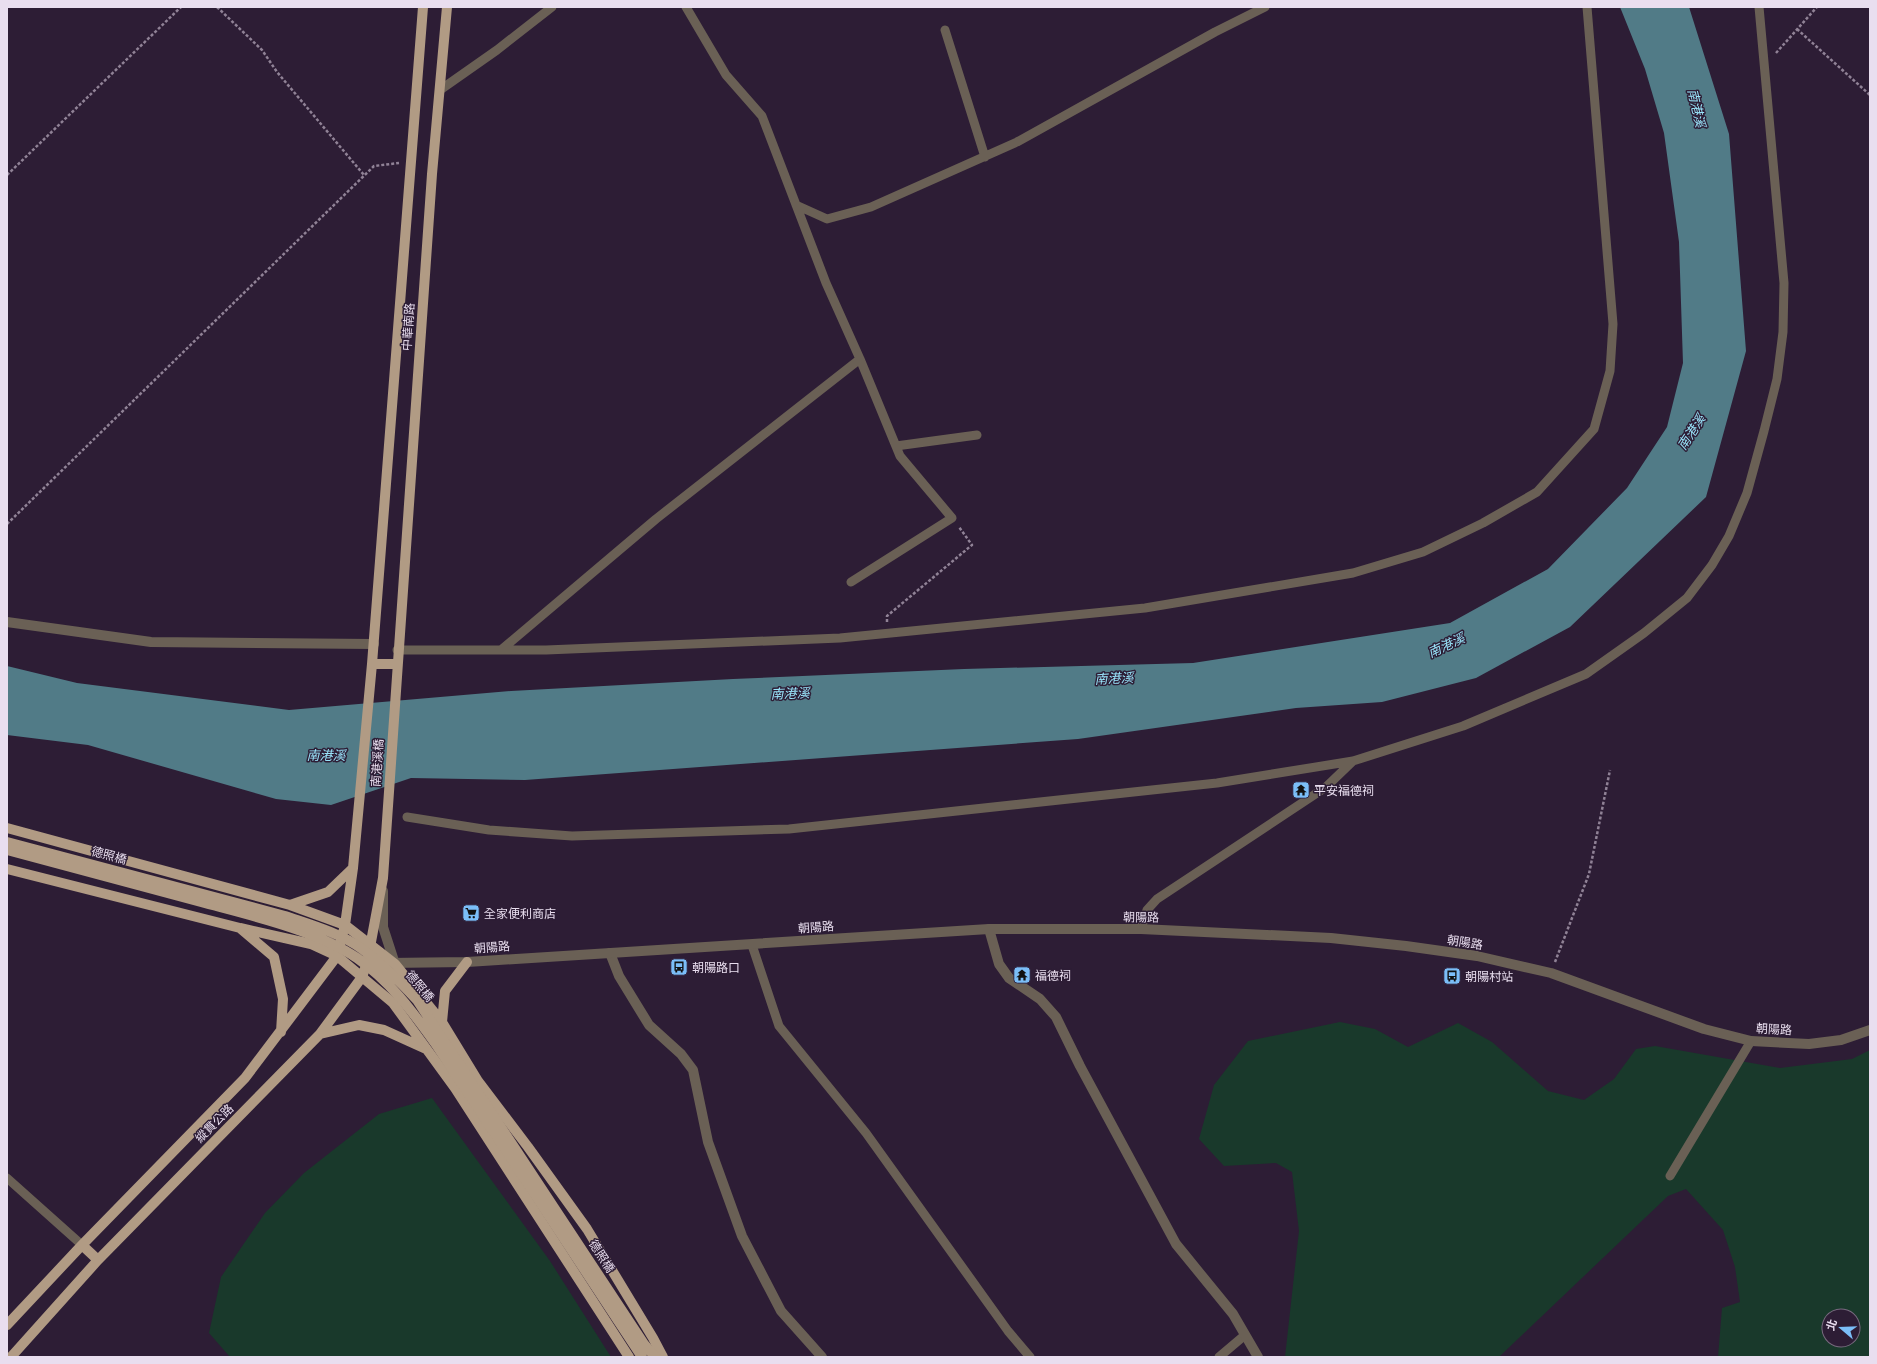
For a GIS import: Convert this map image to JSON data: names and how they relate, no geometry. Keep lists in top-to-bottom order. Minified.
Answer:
{"streets":{"main road":["中華南路","南港溪橋","德照橋","縱貫公路"],"street":["朝陽路"]},"crossings":[["中華南路","南港溪橋"],["南港溪橋","縱貫公路"],["朝陽路","縱貫公路"]],"water":["南港溪"],"places":{"temple":["平安福德祠","福德祠"],"supermarket":["全家便利商店"],"bus stop":["朝陽路口","朝陽村站"]},"north":"left"}
